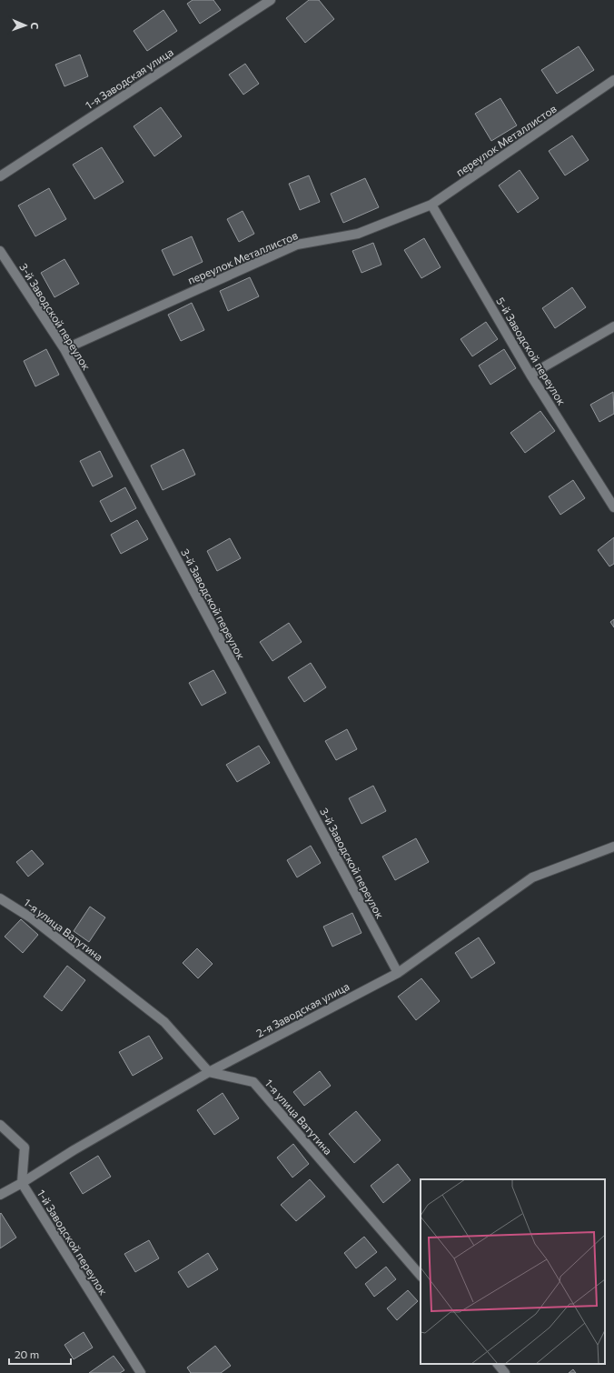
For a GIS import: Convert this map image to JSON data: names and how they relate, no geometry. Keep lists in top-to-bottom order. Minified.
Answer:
{"streets":{"street":["1-я Заводская улица","переулок Металлистов","3-й Заводской переулок","5-й Заводской переулок","1-я улица Ватутина","2-я Заводская улица","1-й Заводской переулок"]},"crossings":[["переулок Металлистов","3-й Заводской переулок"],["переулок Металлистов","5-й Заводской переулок"],["3-й Заводской переулок","2-я Заводская улица"],["1-я улица Ватутина","2-я Заводская улица"],["2-я Заводская улица","1-й Заводской переулок"]],"scale_bar":"20 m","north":"right"}
